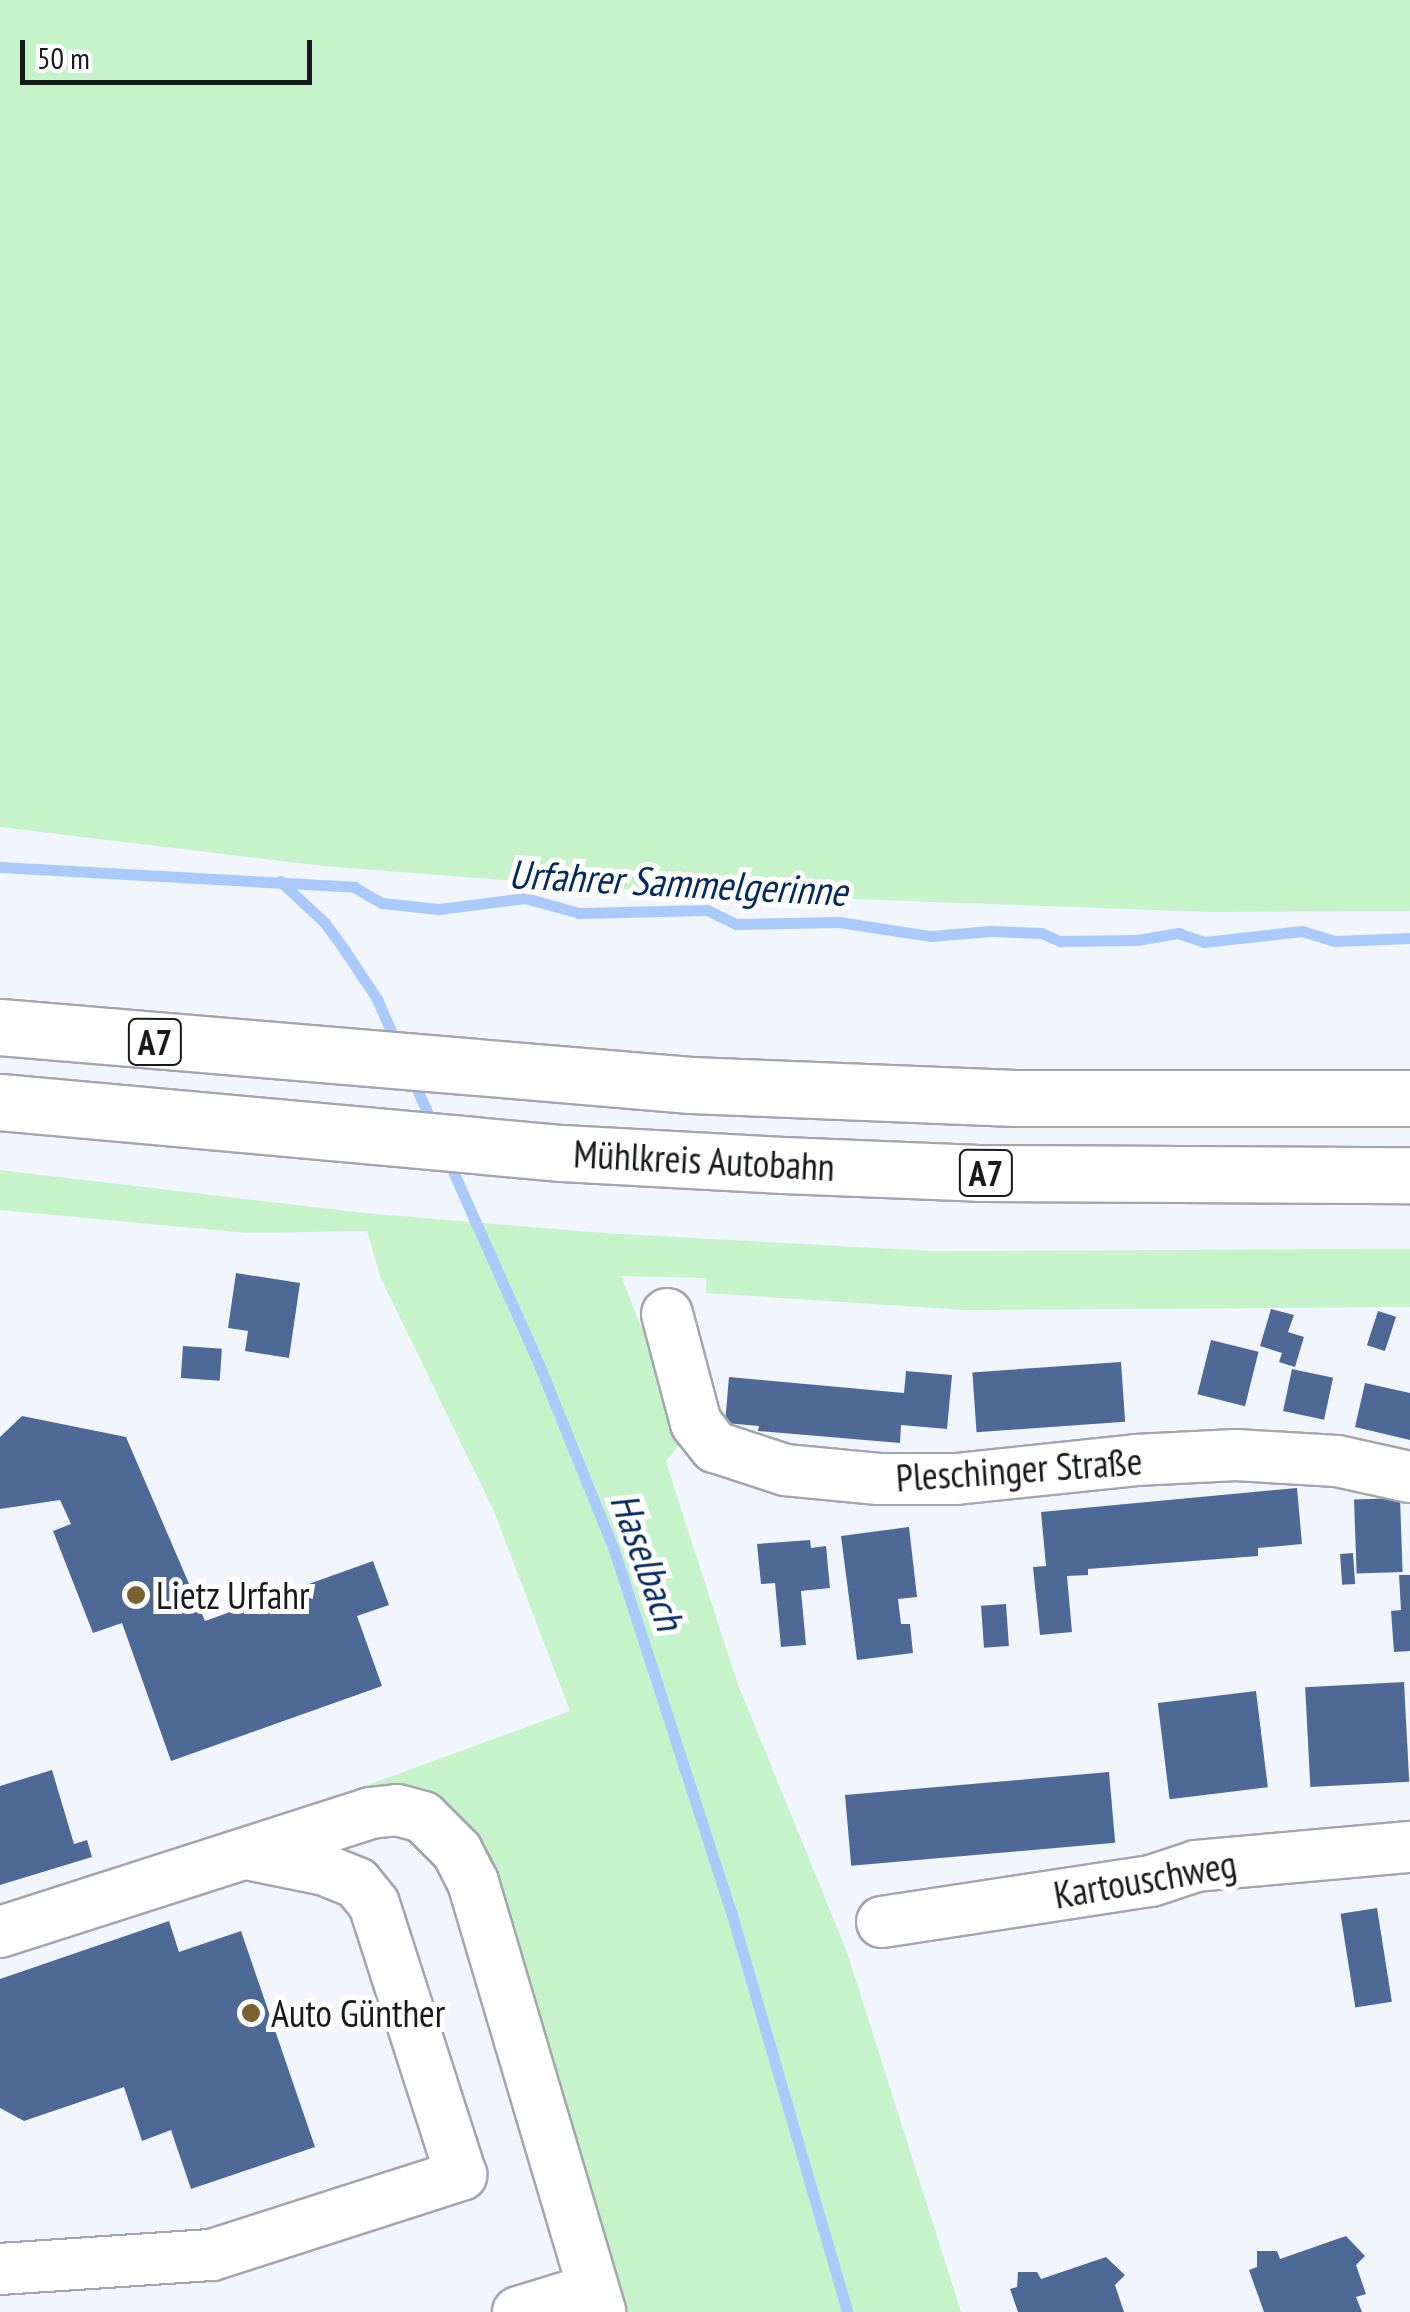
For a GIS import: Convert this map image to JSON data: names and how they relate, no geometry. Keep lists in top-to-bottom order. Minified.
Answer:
{"streets":{"highway":["A7","Mühlkreis Autobahn"],"street":["Pleschinger Straße","Kartouschweg"]},"water":["Urfahrer Sammelgerinne","Haselbach"],"places":["Lietz Urfahr","Auto Günther"],"scale_bar":"50 m"}
